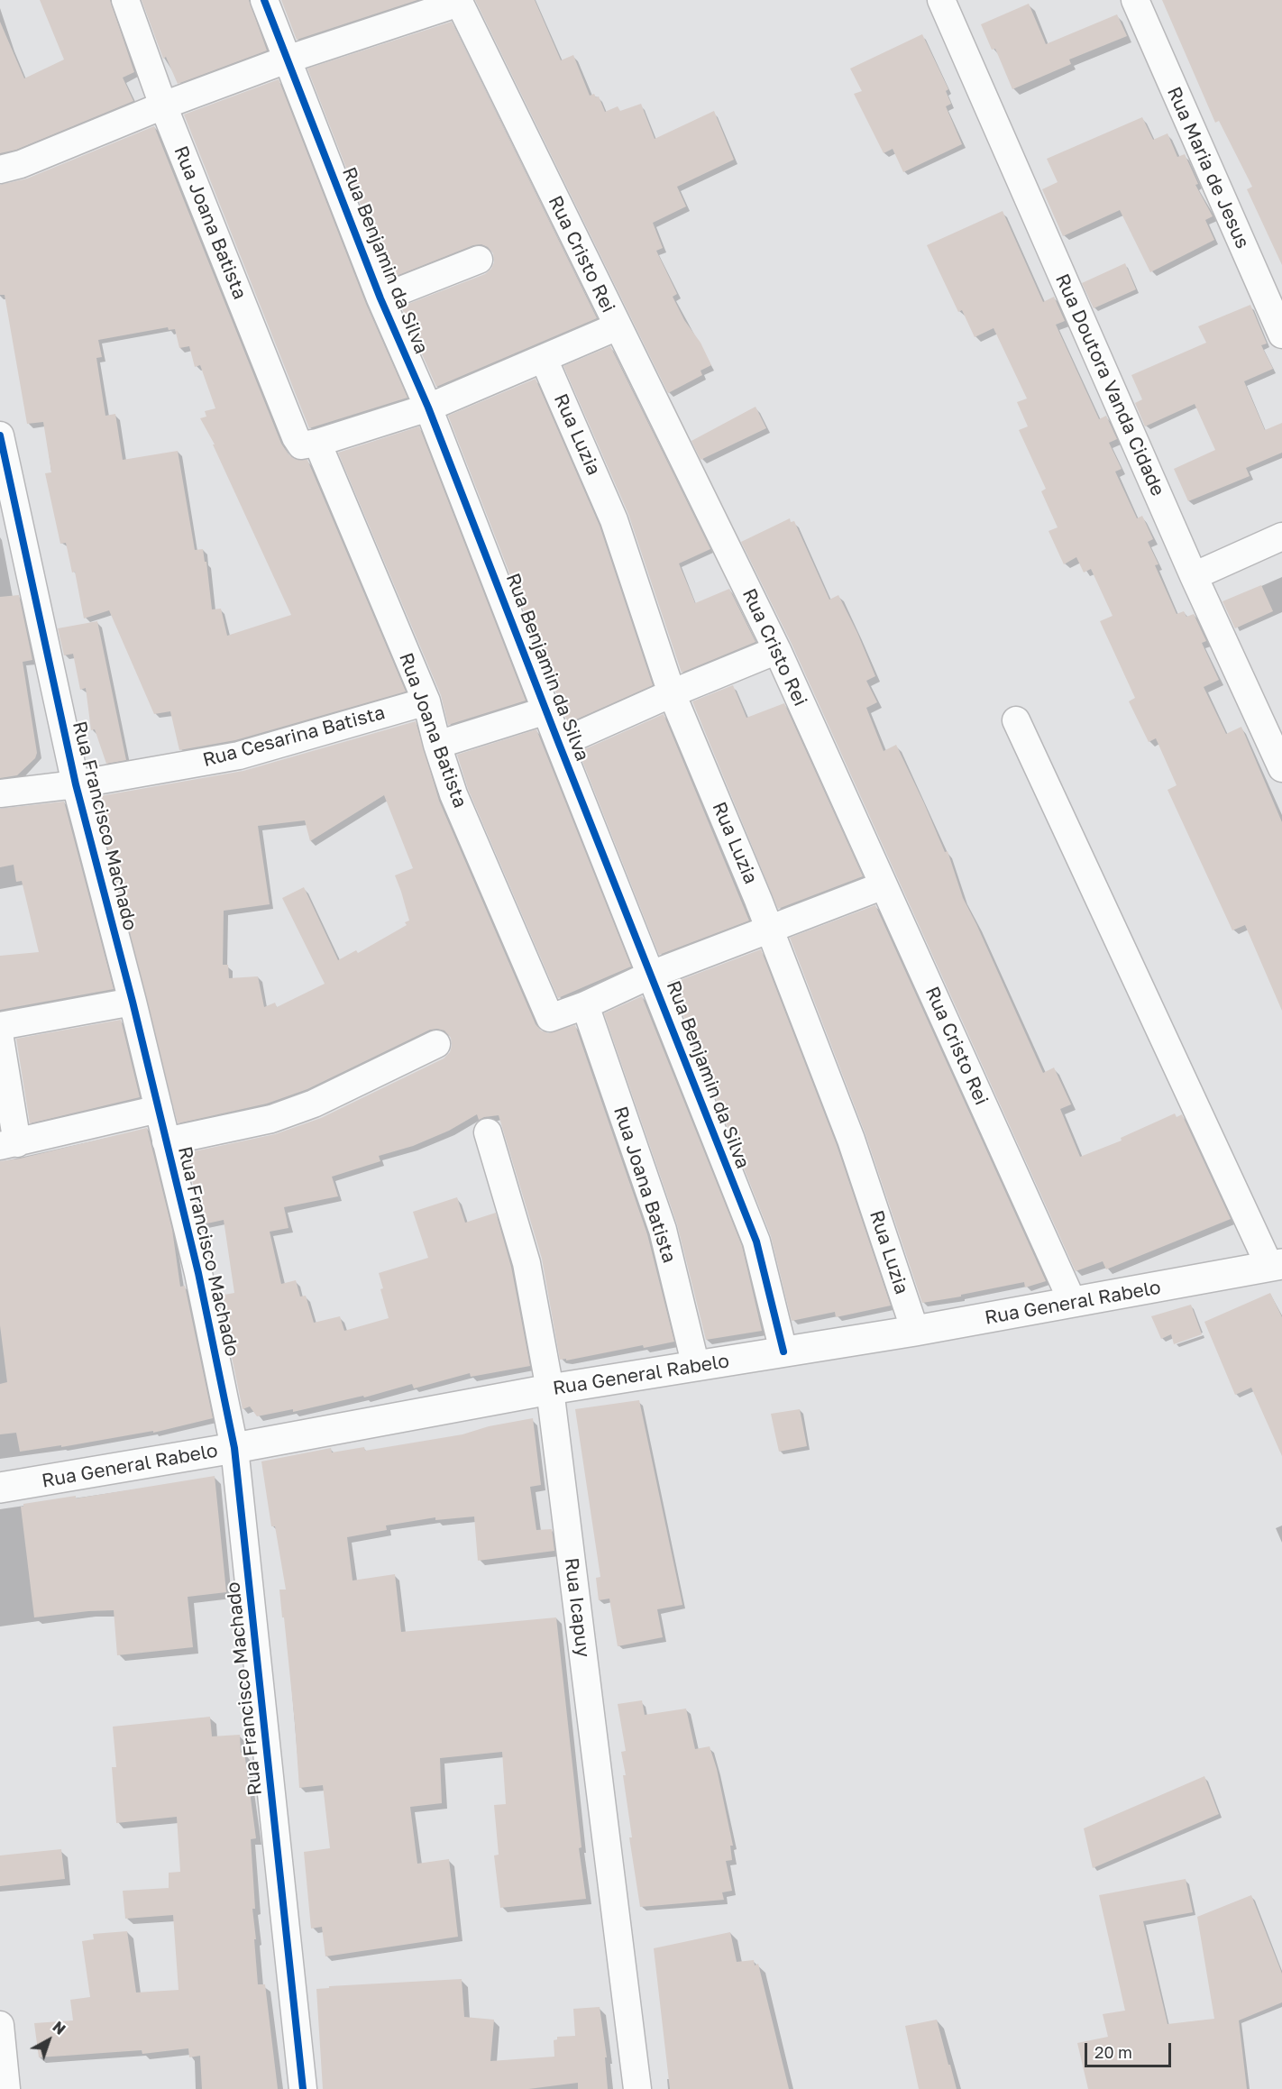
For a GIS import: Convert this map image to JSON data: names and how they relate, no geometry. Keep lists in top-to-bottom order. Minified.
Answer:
{"streets":{"street":["Rua Maria de Jesus","Rua Joana Batista","Rua Cristo Rei","Rua Benjamin da Silva","Rua Doutora Vanda Cidade","Rua Luzia","Rua Cesarina Batista","Rua Francisco Machado","Rua General Rabelo","Rua Icapuy"]},"crossings":[["Rua Joana Batista","Rua Cesarina Batista"],["Rua Joana Batista","Rua General Rabelo"],["Rua Cristo Rei","Rua General Rabelo"],["Rua Benjamin da Silva","Rua General Rabelo"],["Rua Luzia","Rua General Rabelo"],["Rua Cesarina Batista","Rua Francisco Machado"],["Rua Francisco Machado","Rua General Rabelo"],["Rua General Rabelo","Rua Icapuy"]],"scale_bar":"20 m","north":"top right"}
